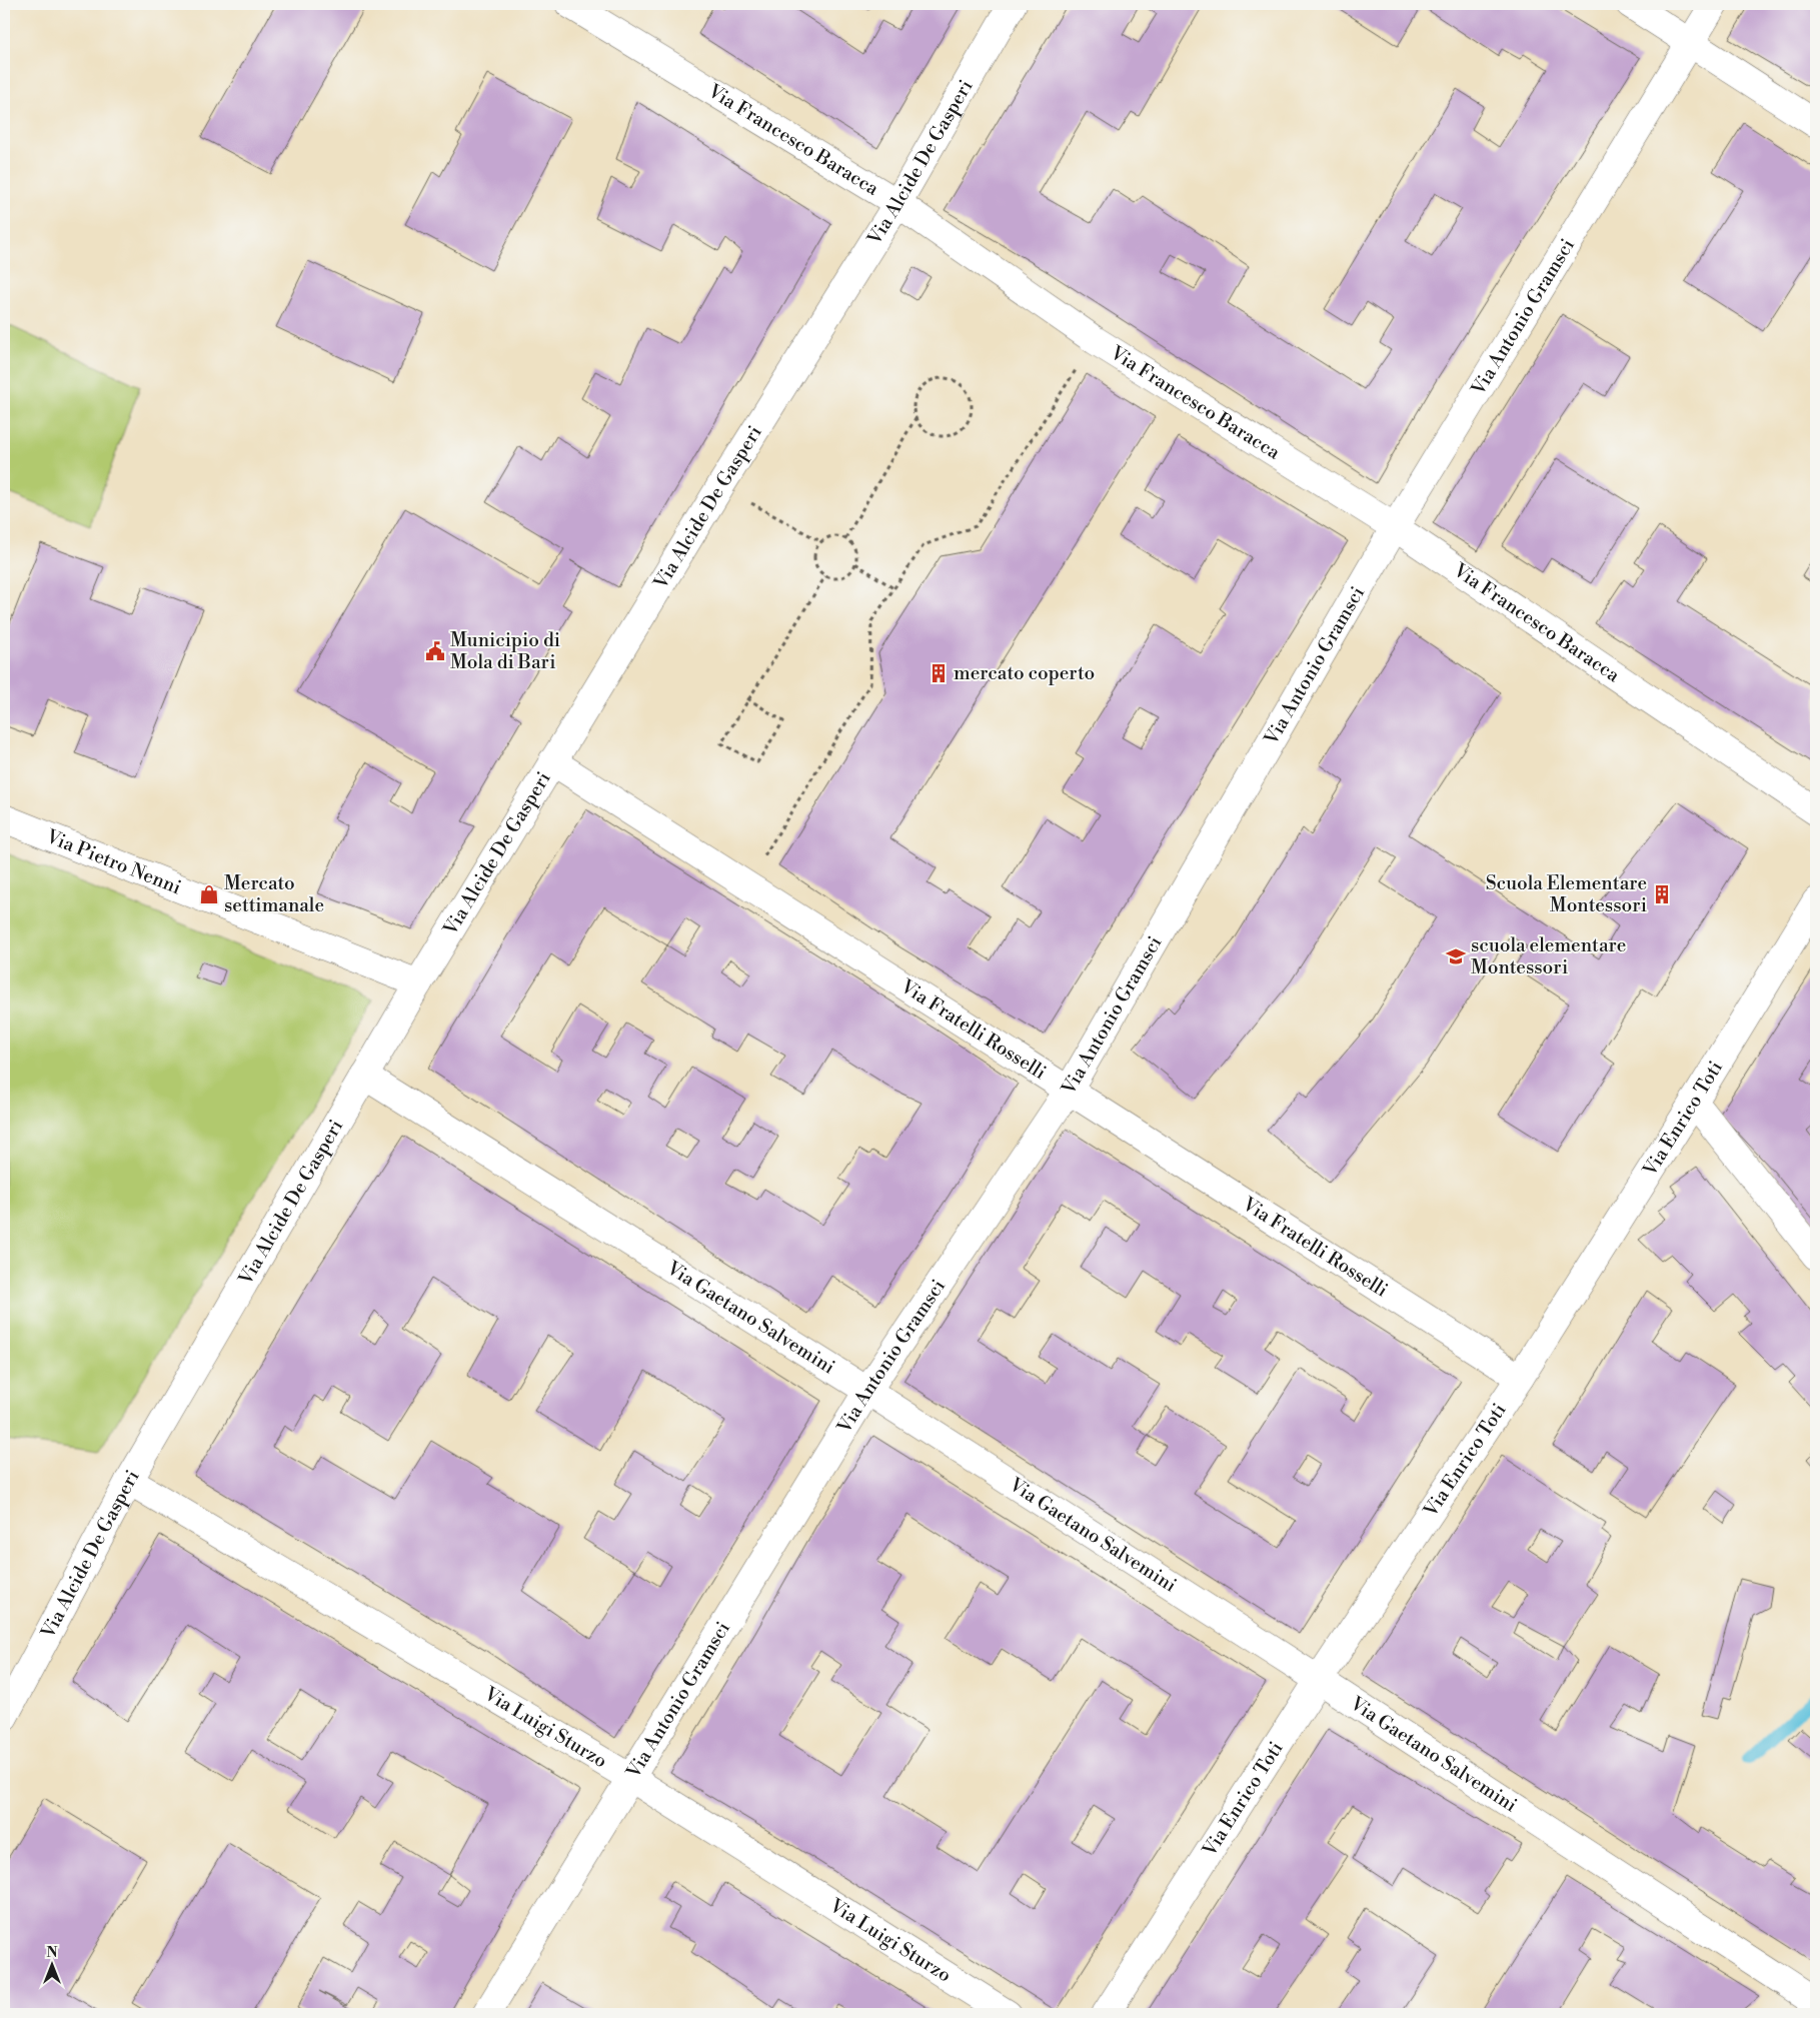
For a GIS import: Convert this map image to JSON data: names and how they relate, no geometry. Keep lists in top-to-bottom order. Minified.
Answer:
{"streets":{"street":["Via Francesco Baracca","Via Alcide De Gasperi","Via Antonio Gramsci","Via Pietro Nenni","Via Fratelli Rosselli","Via Enrico Toti","Via Gaetano Salvemini","Via Luigi Sturzo"]},"crossings":[["Via Francesco Baracca","Via Alcide De Gasperi"],["Via Francesco Baracca","Via Antonio Gramsci"],["Via Alcide De Gasperi","Via Pietro Nenni"],["Via Alcide De Gasperi","Via Fratelli Rosselli"],["Via Alcide De Gasperi","Via Gaetano Salvemini"],["Via Alcide De Gasperi","Via Luigi Sturzo"],["Via Antonio Gramsci","Via Fratelli Rosselli"],["Via Antonio Gramsci","Via Gaetano Salvemini"],["Via Antonio Gramsci","Via Luigi Sturzo"],["Via Fratelli Rosselli","Via Enrico Toti"],["Via Enrico Toti","Via Gaetano Salvemini"]],"places":{"public building":["Municipio di Mola di Bari"],"building":["mercato coperto","Scuola Elementare Montessori"],"shop":["Mercato settimanale"],"school or university":["scuola elementare Montessori"]},"north":"top"}
